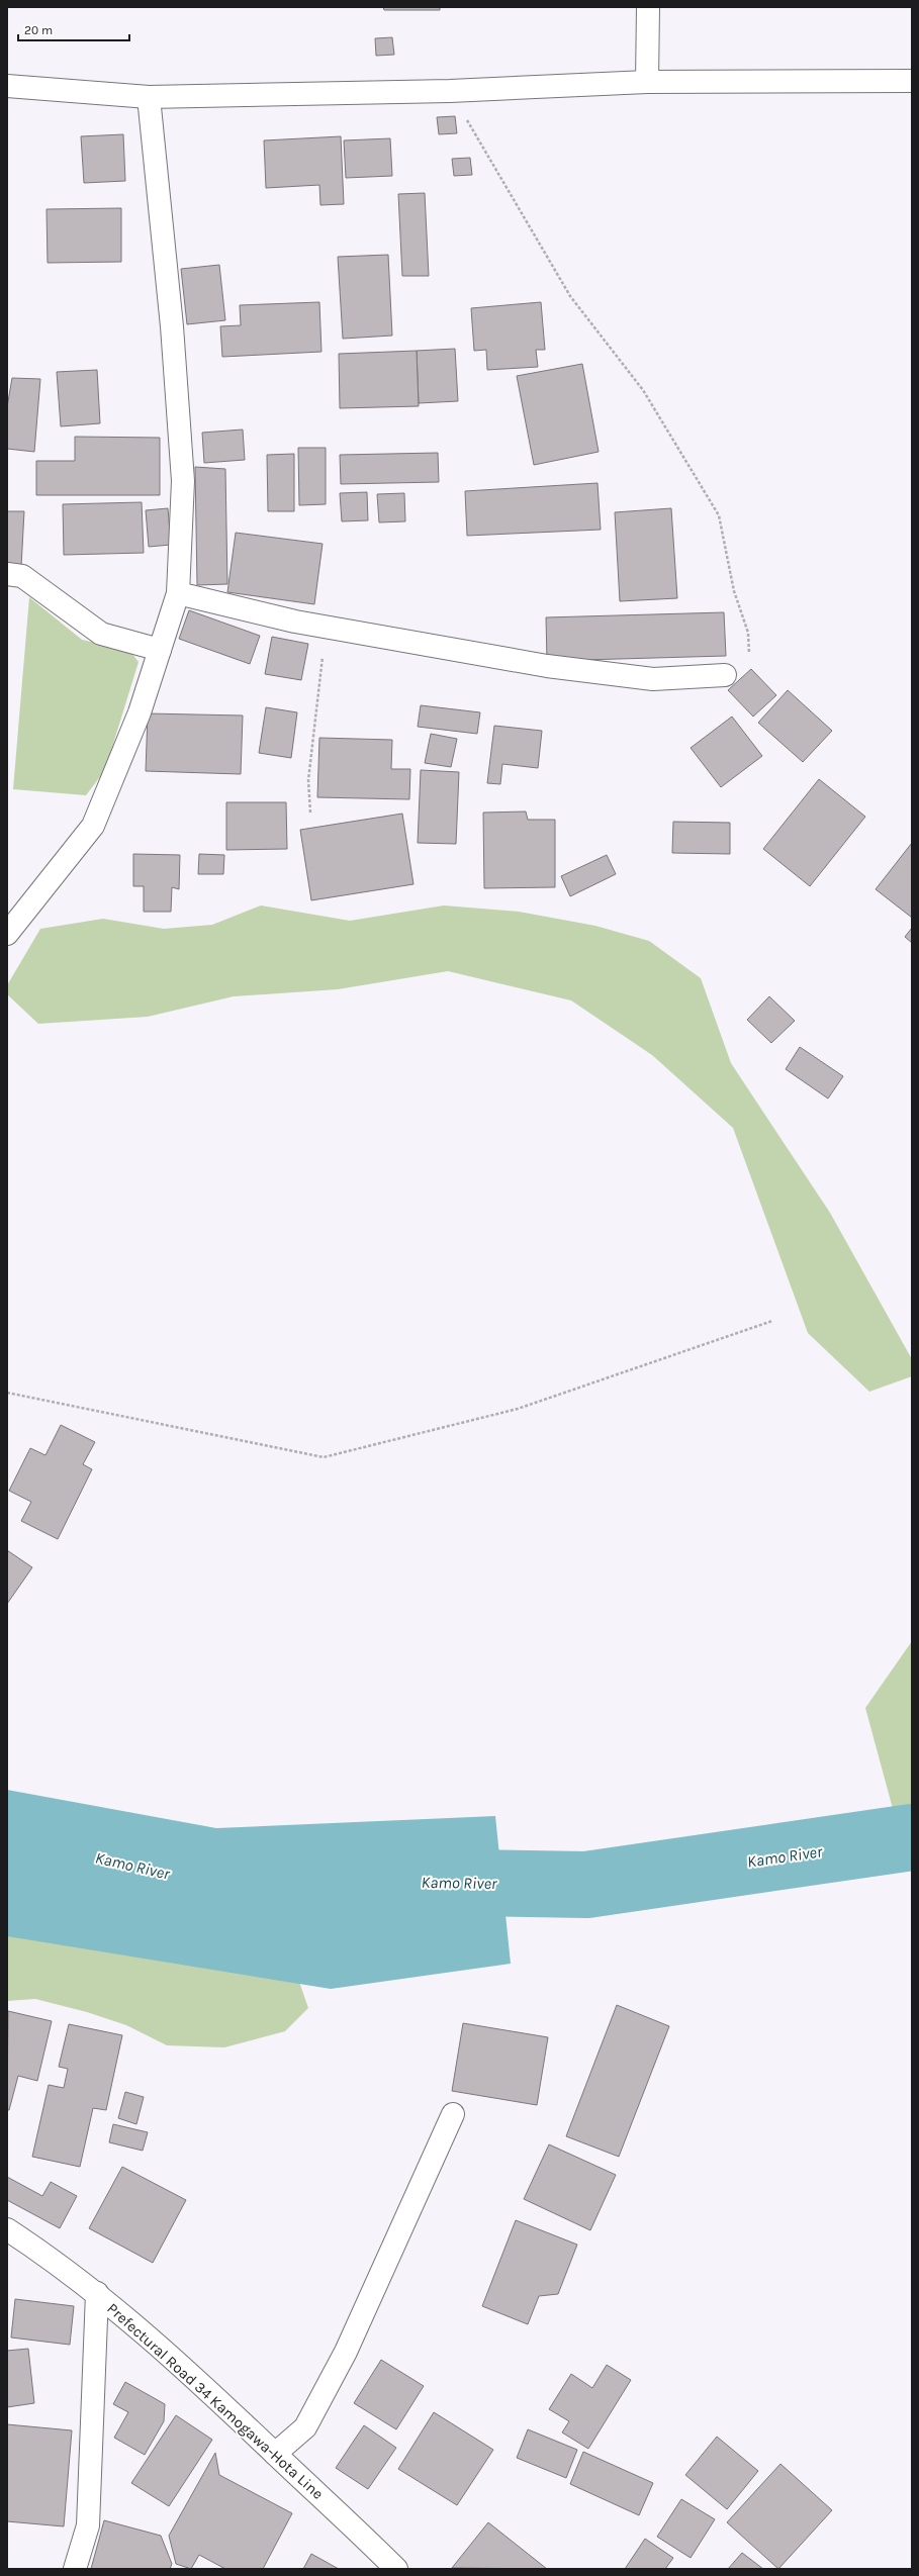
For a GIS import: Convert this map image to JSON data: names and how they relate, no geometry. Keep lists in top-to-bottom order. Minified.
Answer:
{"streets":{"street":["Prefectural Road 34 Kamogawa-Hota Line"]},"water":["Kamo River"],"scale_bar":"20 m"}
